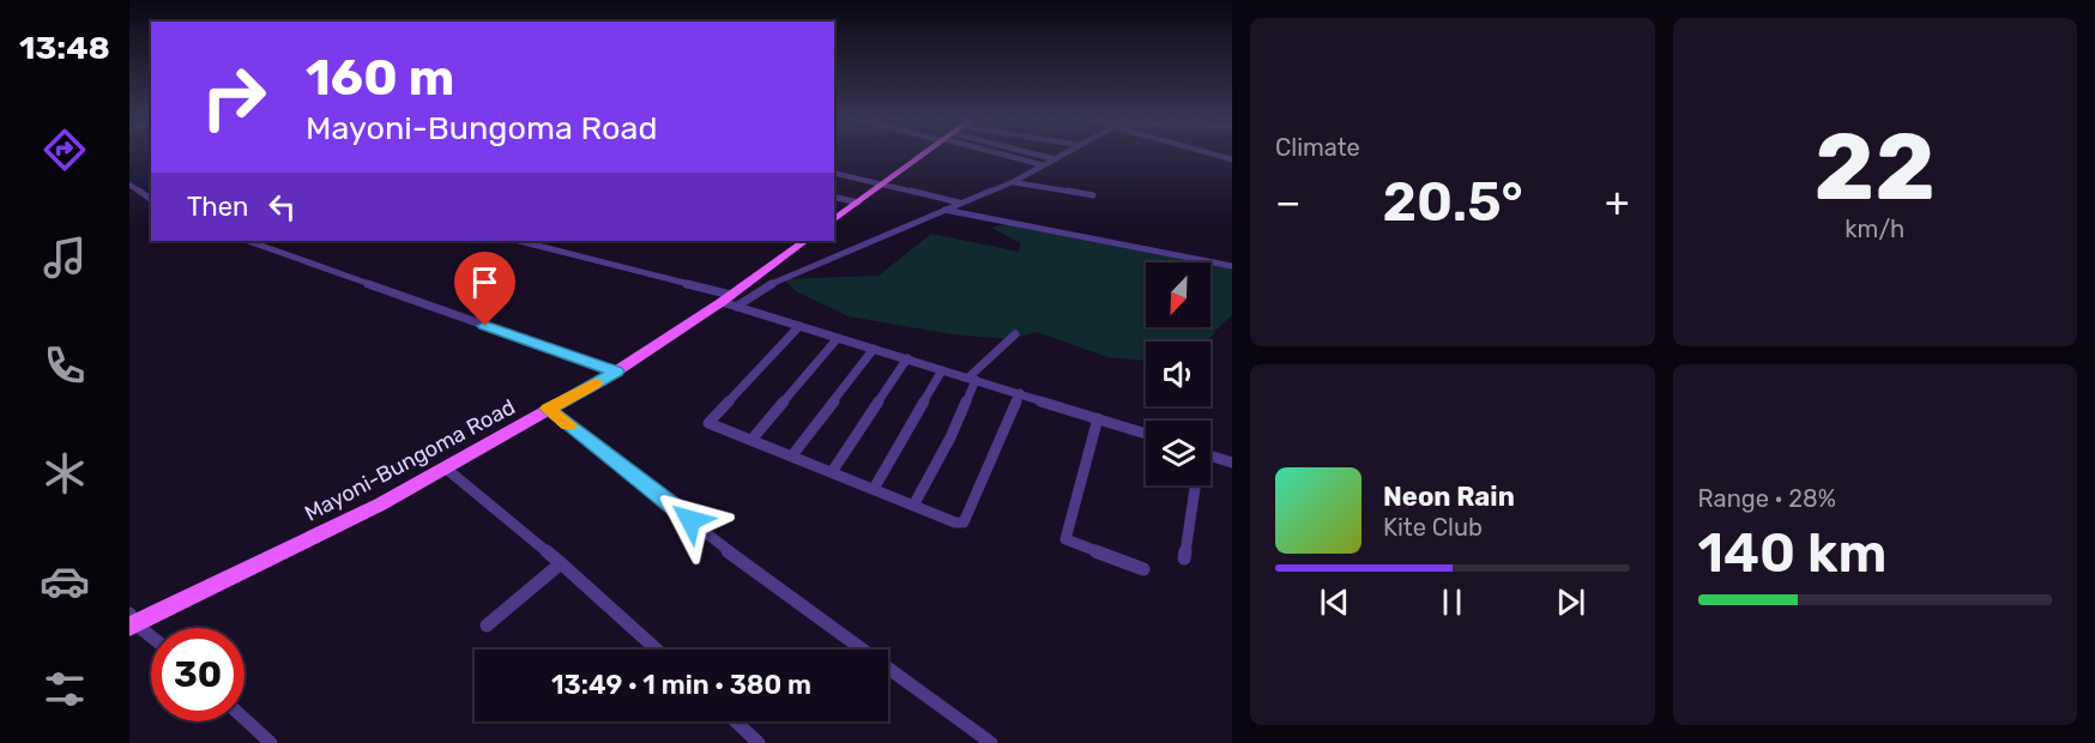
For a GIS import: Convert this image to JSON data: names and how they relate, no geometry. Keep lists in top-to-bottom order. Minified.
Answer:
{"streets":{"main road":["Mayoni-Bungoma Road"]},"north":"bottom left","page":{"tabs":"13:48","tile":["Climate",["22","km/h"],["Range · 28%","140 km"]],"turn":["160 m","Mayoni-Bungoma Road"],"then":"Then","heat":["−","20.5°","+"],"song":["Neon Rain","Kite Club"],"limit":"30","trip":"13:49 · 1 min · 380 m"}}
